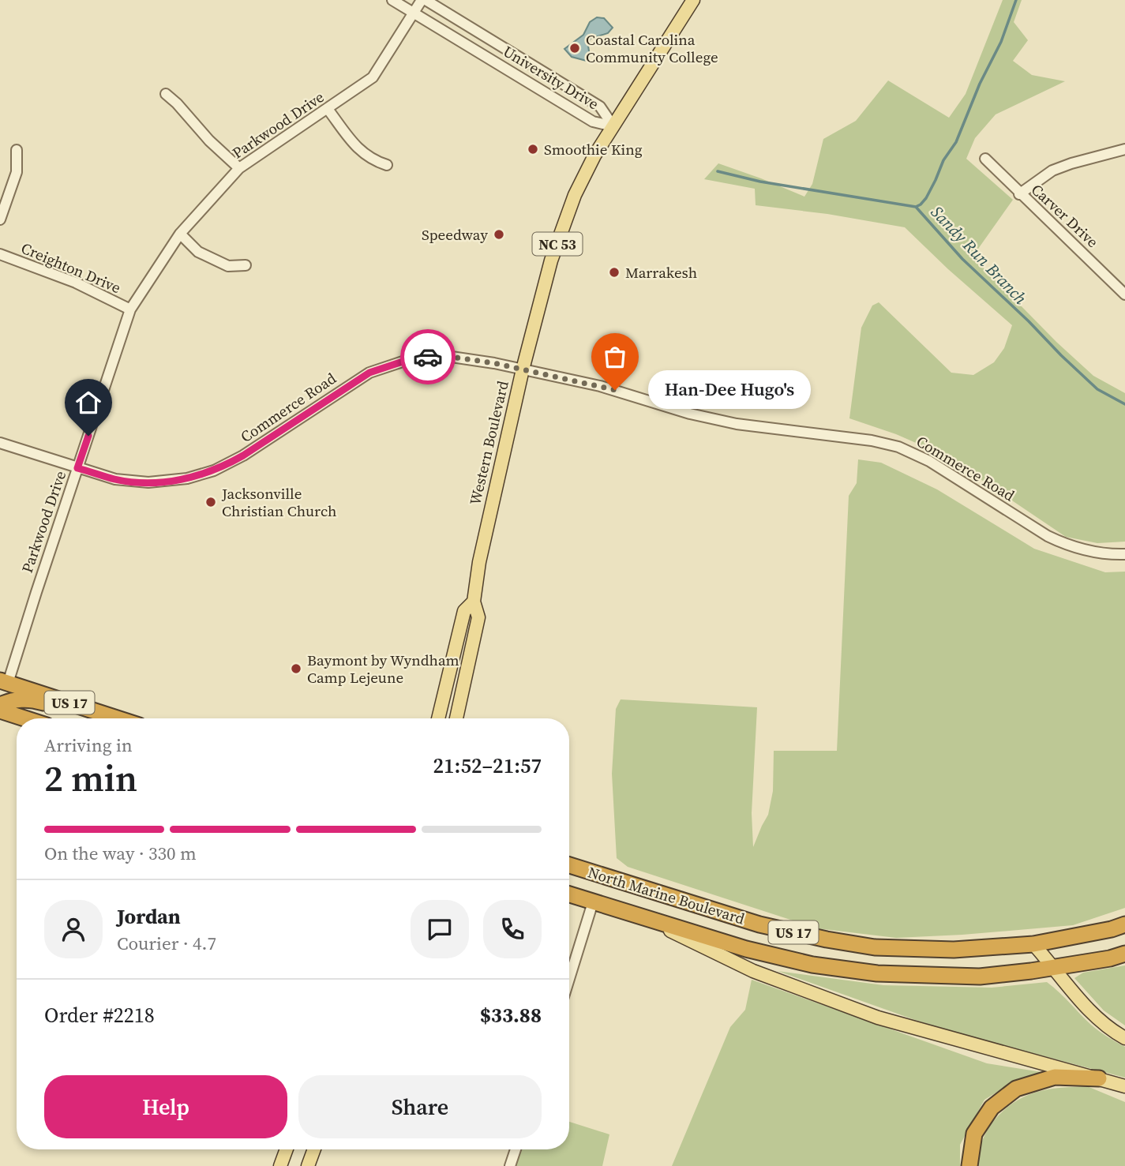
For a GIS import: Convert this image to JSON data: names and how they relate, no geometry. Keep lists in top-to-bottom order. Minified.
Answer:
{"streets":{"highway":["US 17","North Marine Boulevard"],"main road":["NC 53","Western Boulevard"],"street":["University Drive","Parkwood Drive","Carver Drive","Creighton Drive","Commerce Road"]},"crossings":[["University Drive","Parkwood Drive"],["University Drive","Western Boulevard"],["Parkwood Drive","Creighton Drive"],["Parkwood Drive","Commerce Road"],["Parkwood Drive","US 17"],["Commerce Road","Western Boulevard"],["US 17","North Marine Boulevard"]],"water":["Sandy Run Branch"],"places":["Coastal Carolina Community College","Smoothie King","Speedway","Marrakesh","Han-Dee Hugo's","Jacksonville Christian Church","Baymont by Wyndham Camp Lejeune"],"page":{"bubble":"Han-Dee Hugo's","heading":["2 min","Arriving in","21:52–21:57"],"panel":["Jordan","Courier · 4.7","Order #2218","$33.88"],"bar":"On the way · 330 m","buttons":["Help","Share"]}}
